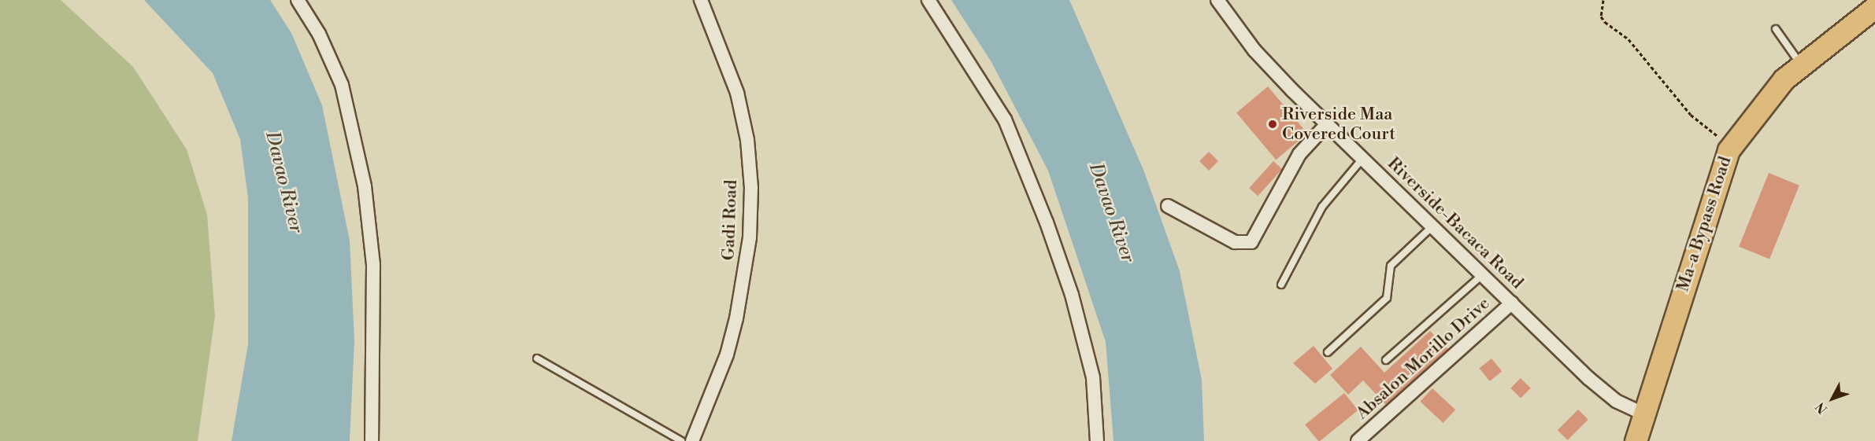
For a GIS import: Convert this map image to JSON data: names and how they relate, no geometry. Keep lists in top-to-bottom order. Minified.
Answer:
{"streets":{"main road":["Ma-a Bypass Road"],"street":["Gadi Road","Riverside-Bacaca Road","Absalon Morillo Drive"]},"crossings":[["Riverside-Bacaca Road","Ma-a Bypass Road"],["Riverside-Bacaca Road","Absalon Morillo Drive"]],"water":["Davao River"],"places":["Riverside Maa Covered Court"],"north":"bottom left"}
